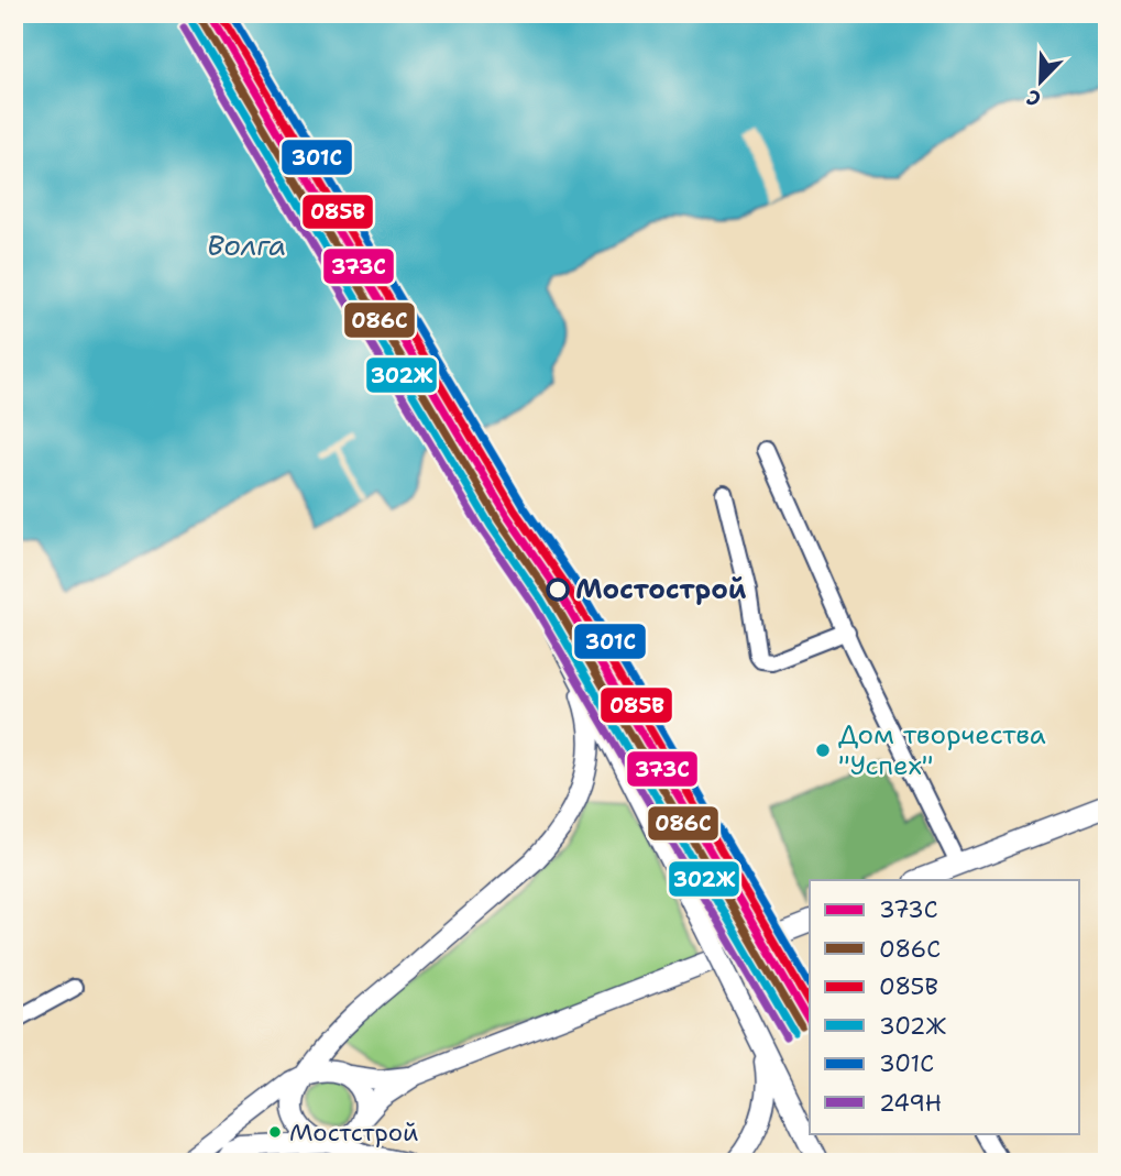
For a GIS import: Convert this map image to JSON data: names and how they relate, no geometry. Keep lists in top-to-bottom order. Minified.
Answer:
{"water":["Волга"],"places":["Мостострой","Дом творчества \"Успех\"","Мостстрой"],"lines":["transit line 373C","transit line 085В","transit line 301С","transit line 086С","transit line 302Ж","transit line 249Н"],"legend":["373C","086С","085В","302Ж","301С","249Н"],"north":"bottom left"}
